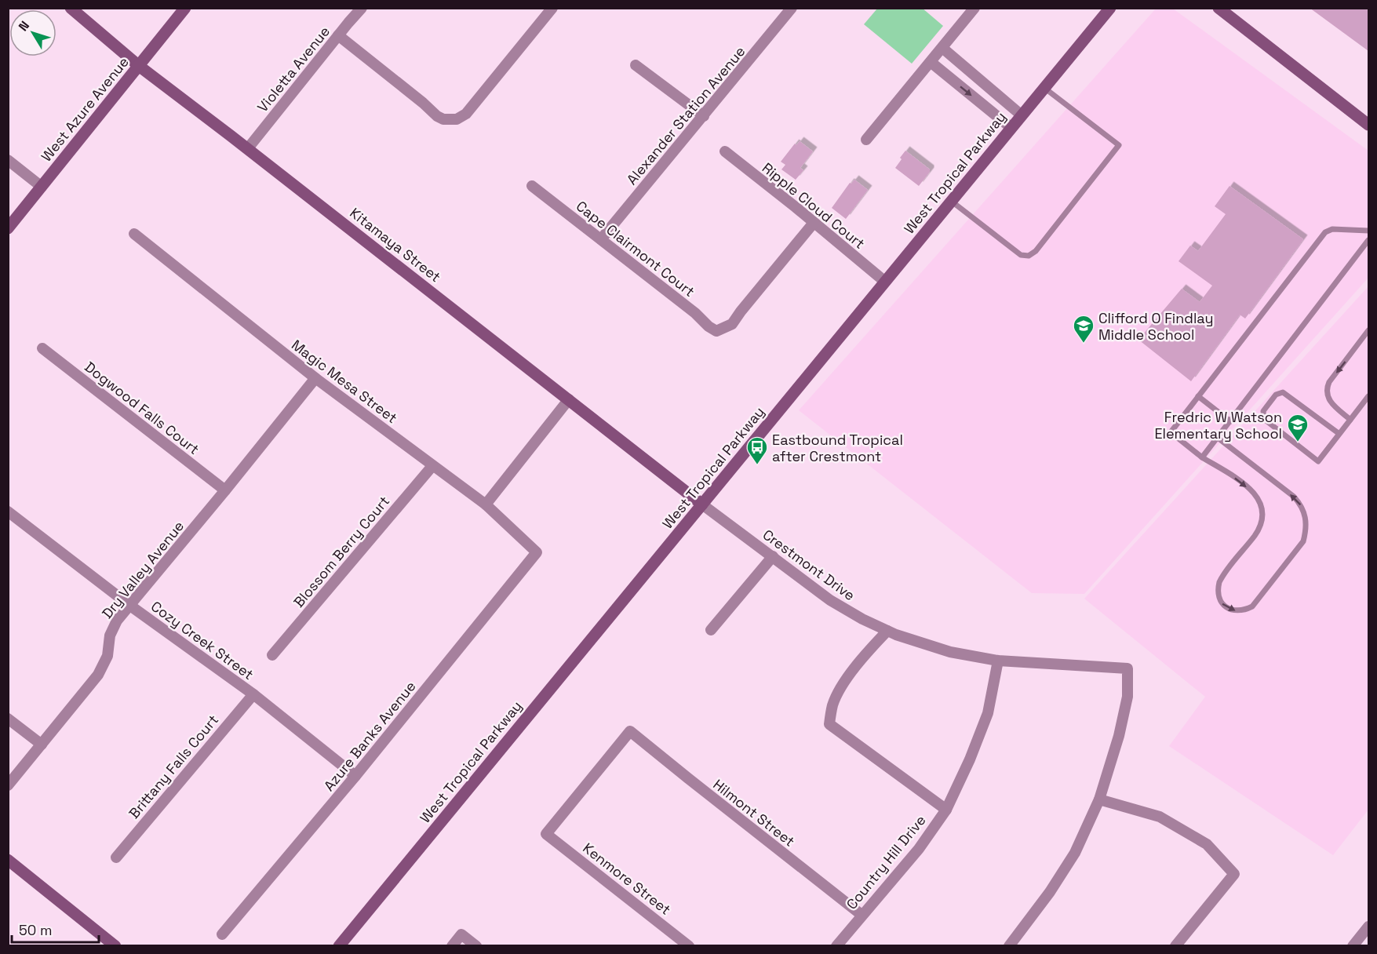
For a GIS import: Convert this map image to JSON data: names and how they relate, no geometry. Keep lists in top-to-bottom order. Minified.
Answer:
{"streets":{"main road":["West Azure Avenue","West Tropical Parkway","Kitamaya Street"],"street":["Violetta Avenue","Alexander Station Avenue","Ripple Cloud Court","Cape Clairmont Court","Magic Mesa Street","Dogwood Falls Court","Blossom Berry Court","Crestmont Drive","Dry Valley Avenue","Cozy Creek Street","Azure Banks Avenue","Brittany Falls Court","Hilmont Street","Country Hill Drive","Kenmore Street"]},"crossings":[["Violetta Avenue","Kitamaya Street"],["West Azure Avenue","Kitamaya Street"],["Alexander Station Avenue","Cape Clairmont Court"],["West Tropical Parkway","Ripple Cloud Court"],["West Tropical Parkway","Kitamaya Street"],["West Tropical Parkway","Crestmont Drive"],["Ripple Cloud Court","Cape Clairmont Court"],["Kitamaya Street","Crestmont Drive"],["Magic Mesa Street","Blossom Berry Court"],["Magic Mesa Street","Dry Valley Avenue"],["Magic Mesa Street","Azure Banks Avenue"],["Dogwood Falls Court","Dry Valley Avenue"],["Crestmont Drive","Country Hill Drive"],["Dry Valley Avenue","Cozy Creek Street"],["Cozy Creek Street","Azure Banks Avenue"],["Cozy Creek Street","Brittany Falls Court"],["Hilmont Street","Country Hill Drive"],["Hilmont Street","Kenmore Street"]],"places":{"school or university":["Clifford O Findlay Middle School","Fredric W Watson Elementary School"],"bus stop":["Eastbound Tropical after Crestmont"]},"scale_bar":"50 m","north":"top left"}
